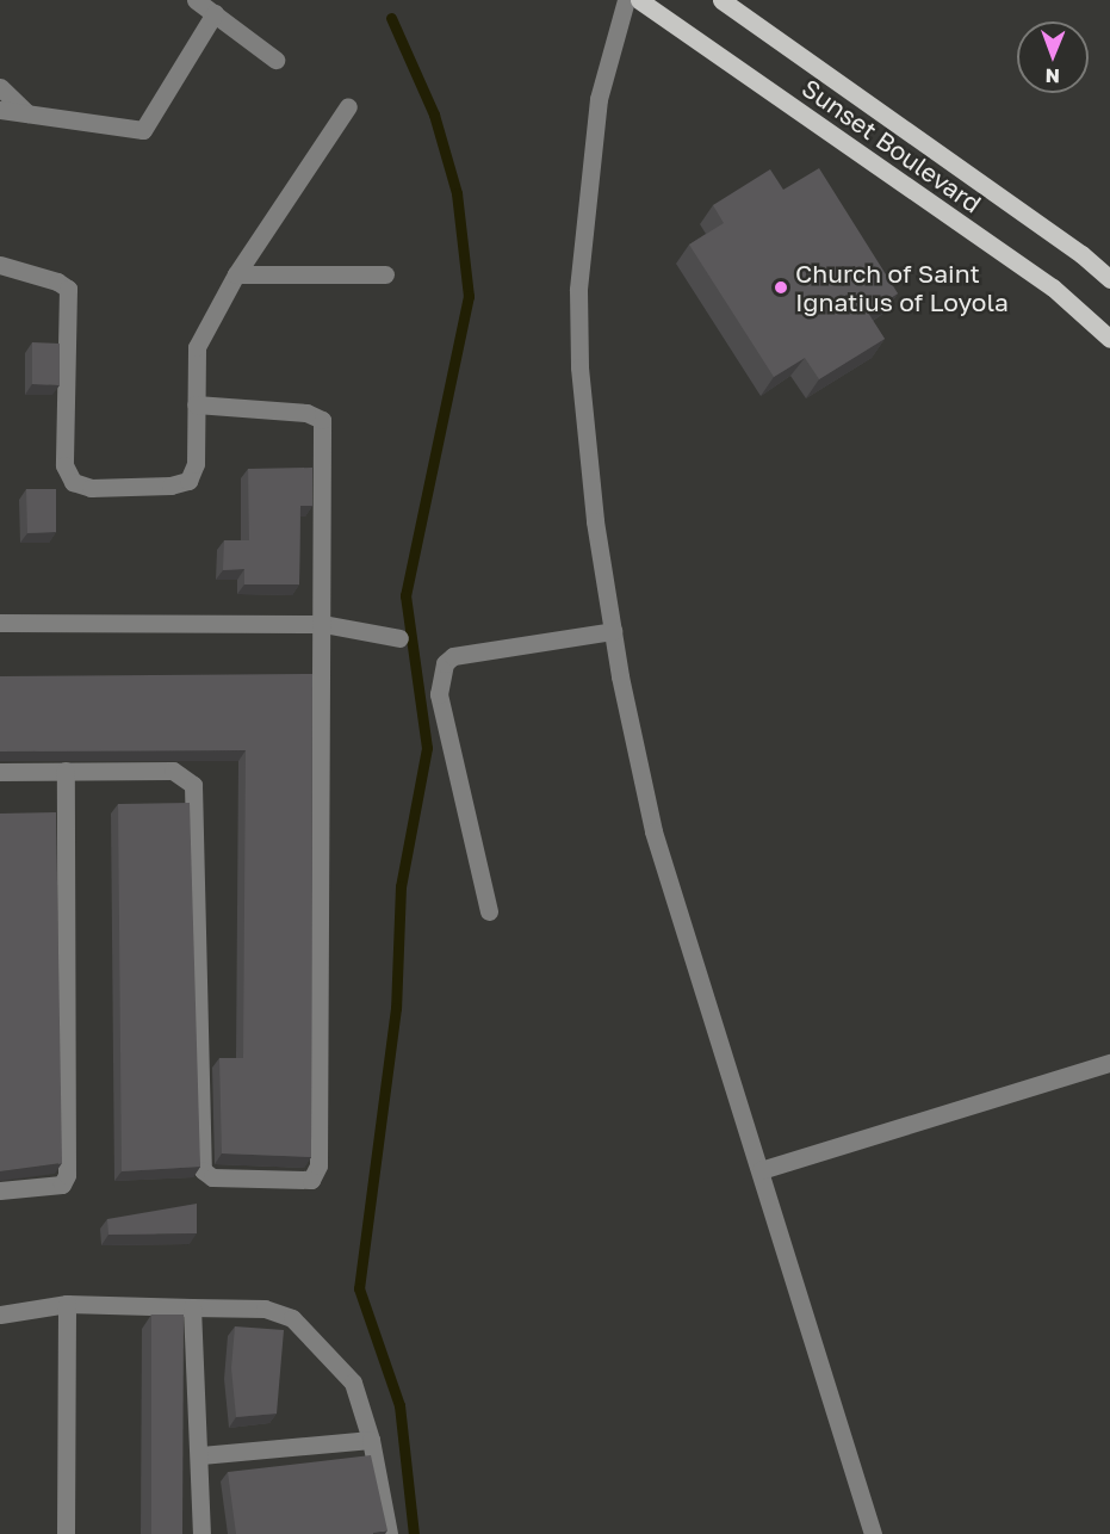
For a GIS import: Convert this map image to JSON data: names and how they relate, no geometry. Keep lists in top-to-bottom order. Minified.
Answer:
{"streets":{"main road":["Sunset Boulevard"]},"places":["Church of Saint Ignatius of Loyola"],"north":"bottom"}
